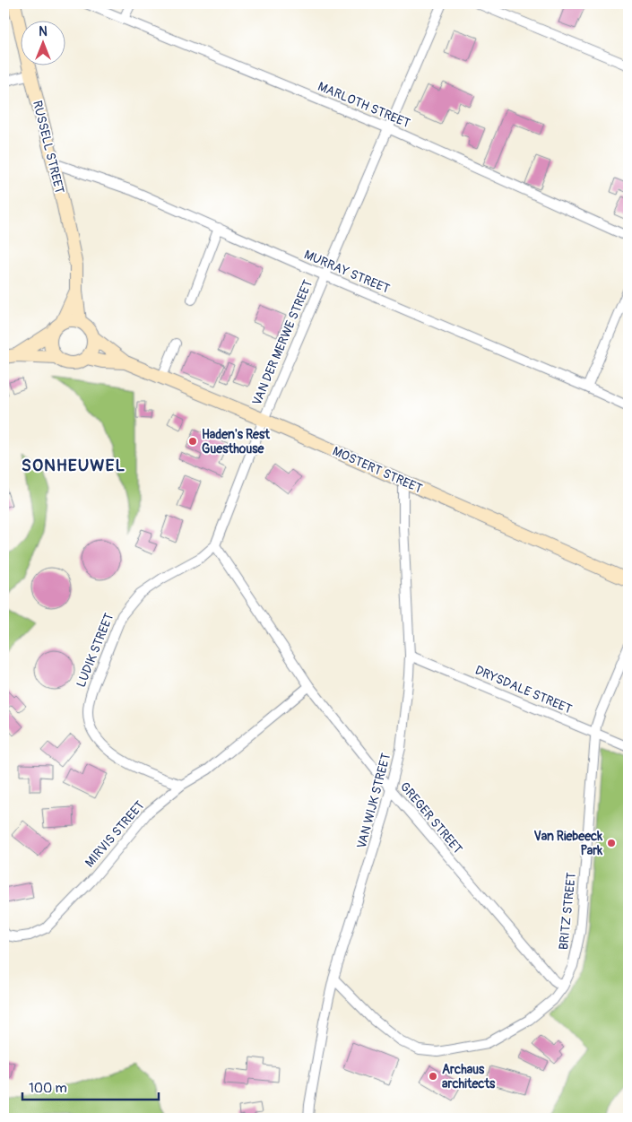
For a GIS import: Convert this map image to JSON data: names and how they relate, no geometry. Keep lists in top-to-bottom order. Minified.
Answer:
{"streets":{"street":["MARLOTH STREET","RUSSELL STREET","MURRAY STREET","VAN DER MERWE STREET","MOSTERT STREET","LUDIK STREET","DRYSDALE STREET","VAN WIJK STREET","GREGER STREET","MIRVIS STREET","BRITZ STREET"]},"crossings":[["MARLOTH STREET","VAN DER MERWE STREET"],["RUSSELL STREET","MURRAY STREET"],["RUSSELL STREET","MOSTERT STREET"],["MURRAY STREET","VAN DER MERWE STREET"],["VAN DER MERWE STREET","MOSTERT STREET"],["VAN DER MERWE STREET","LUDIK STREET"],["VAN DER MERWE STREET","GREGER STREET"],["MOSTERT STREET","VAN WIJK STREET"],["LUDIK STREET","GREGER STREET"],["LUDIK STREET","MIRVIS STREET"],["DRYSDALE STREET","VAN WIJK STREET"],["DRYSDALE STREET","BRITZ STREET"],["VAN WIJK STREET","GREGER STREET"],["VAN WIJK STREET","BRITZ STREET"],["GREGER STREET","MIRVIS STREET"],["GREGER STREET","BRITZ STREET"]],"districts":["SONHEUWEL"],"places":["Haden's Rest Guesthouse","Van Riebeeck Park","Archaus architects"],"scale_bar":"100 m","north":"top"}
